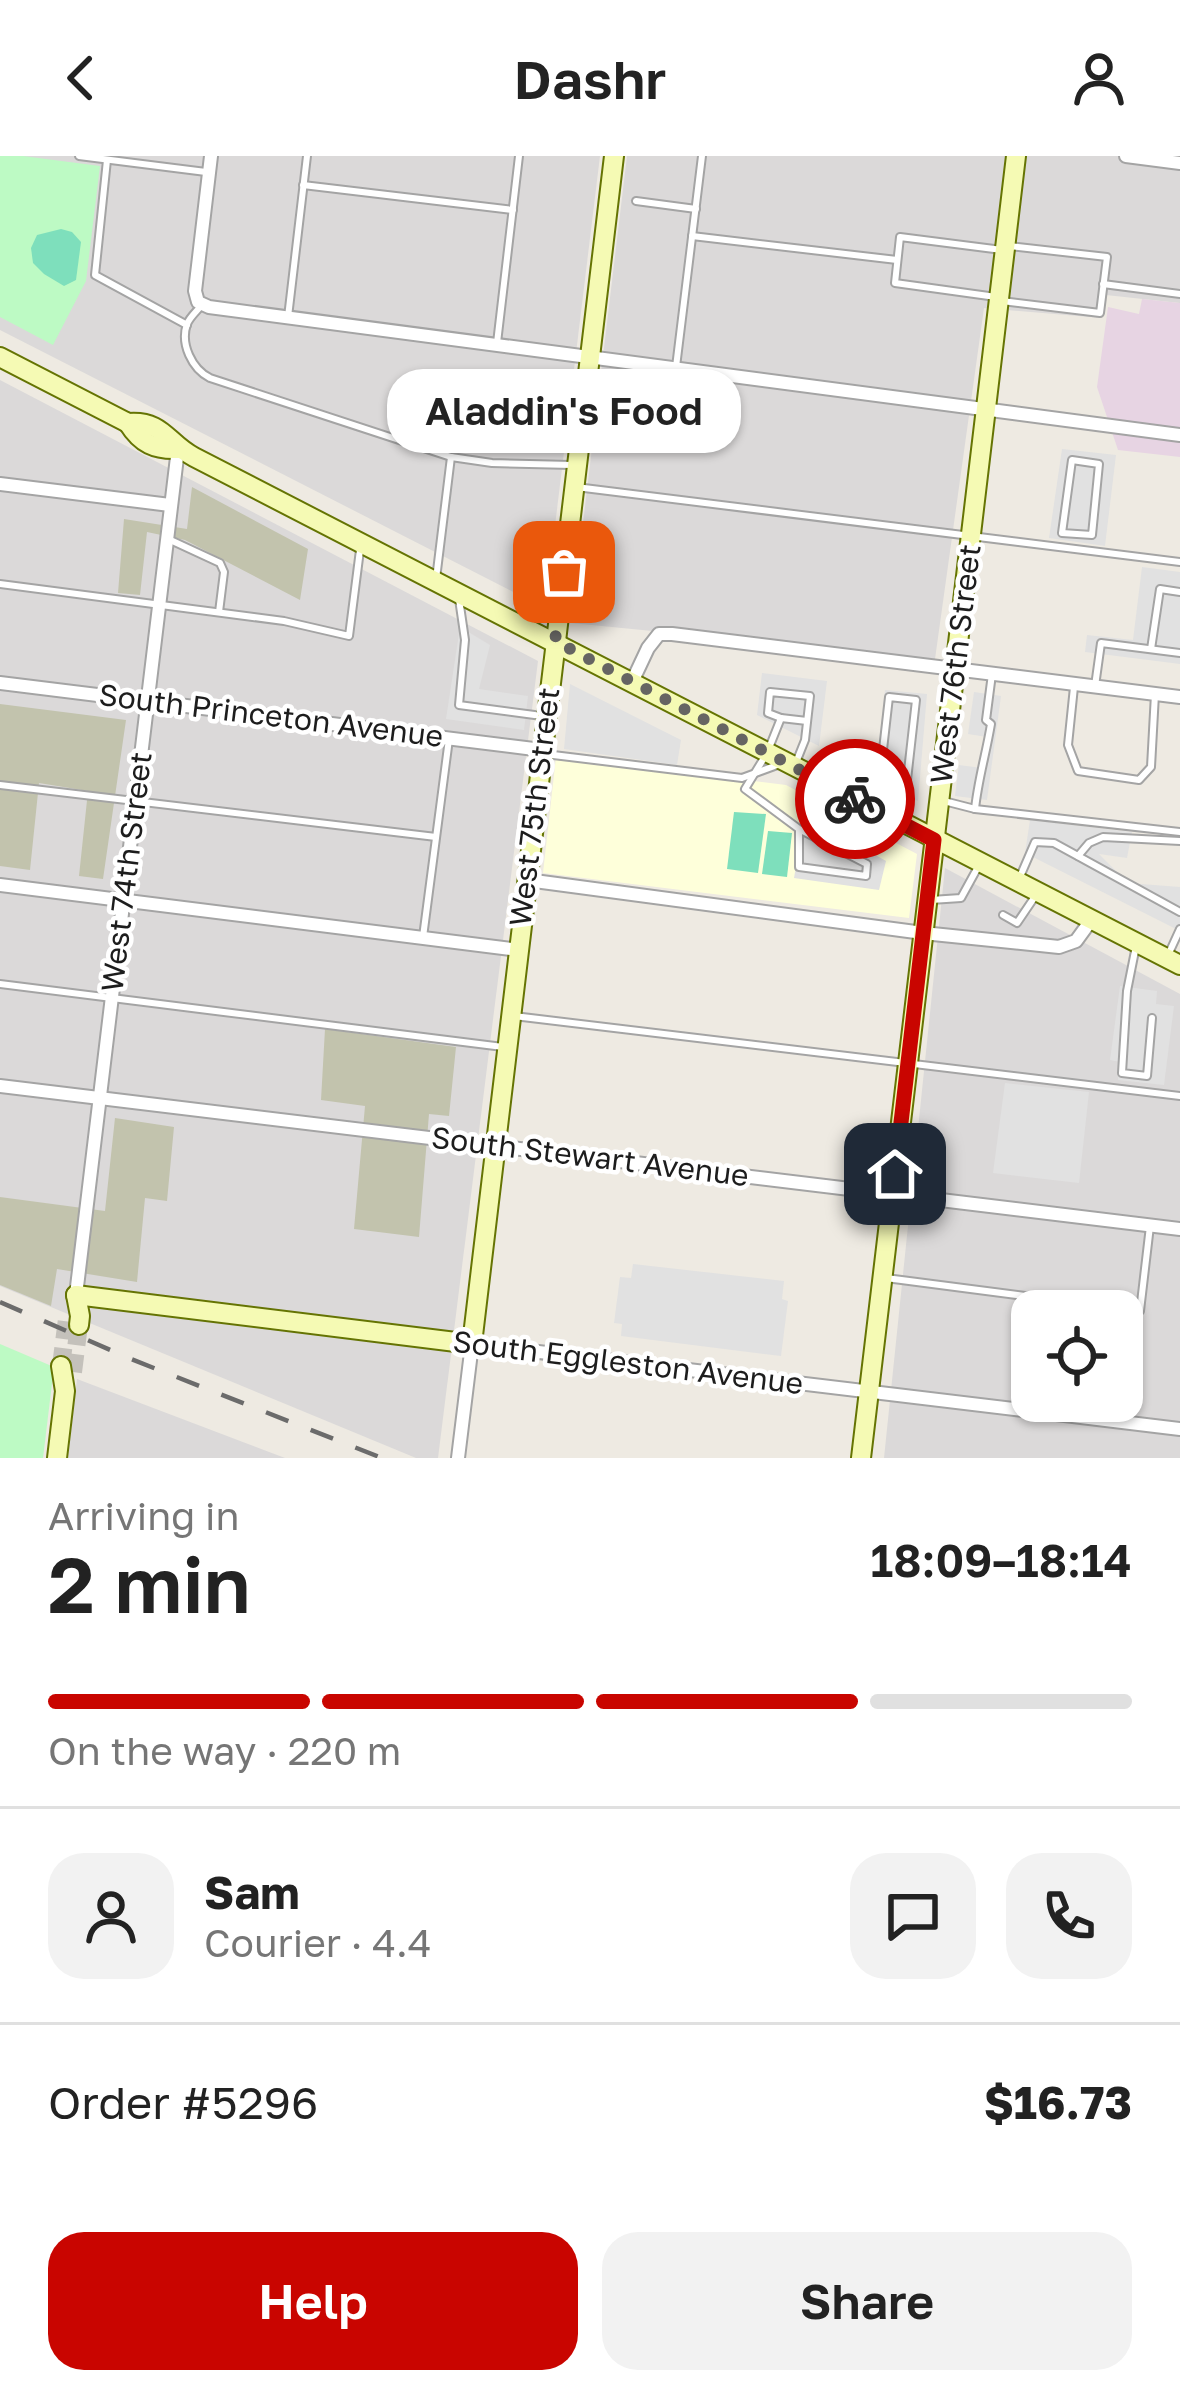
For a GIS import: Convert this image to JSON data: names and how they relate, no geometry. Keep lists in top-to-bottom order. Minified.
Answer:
{"streets":{"street":["West 76th Street","South Princeton Avenue","West 75th Street","West 74th Street","South Stewart Avenue","South Eggleston Avenue"]},"crossings":[["West 76th Street","South Stewart Avenue"],["West 76th Street","South Eggleston Avenue"],["South Princeton Avenue","West 75th Street"],["South Princeton Avenue","West 74th Street"],["West 75th Street","South Stewart Avenue"],["West 75th Street","South Eggleston Avenue"],["West 74th Street","South Stewart Avenue"],["West 74th Street","South Eggleston Avenue"]],"places":["Aladdin's Food"],"page":{"header":"Dashr","bubble":"Aladdin's Food","heading":["2 min","Arriving in","18:09–18:14"],"panel":["Sam","Courier · 4.4","Order #5296","$16.73"],"bar":"On the way · 220 m","buttons":["Help","Share"]}}
